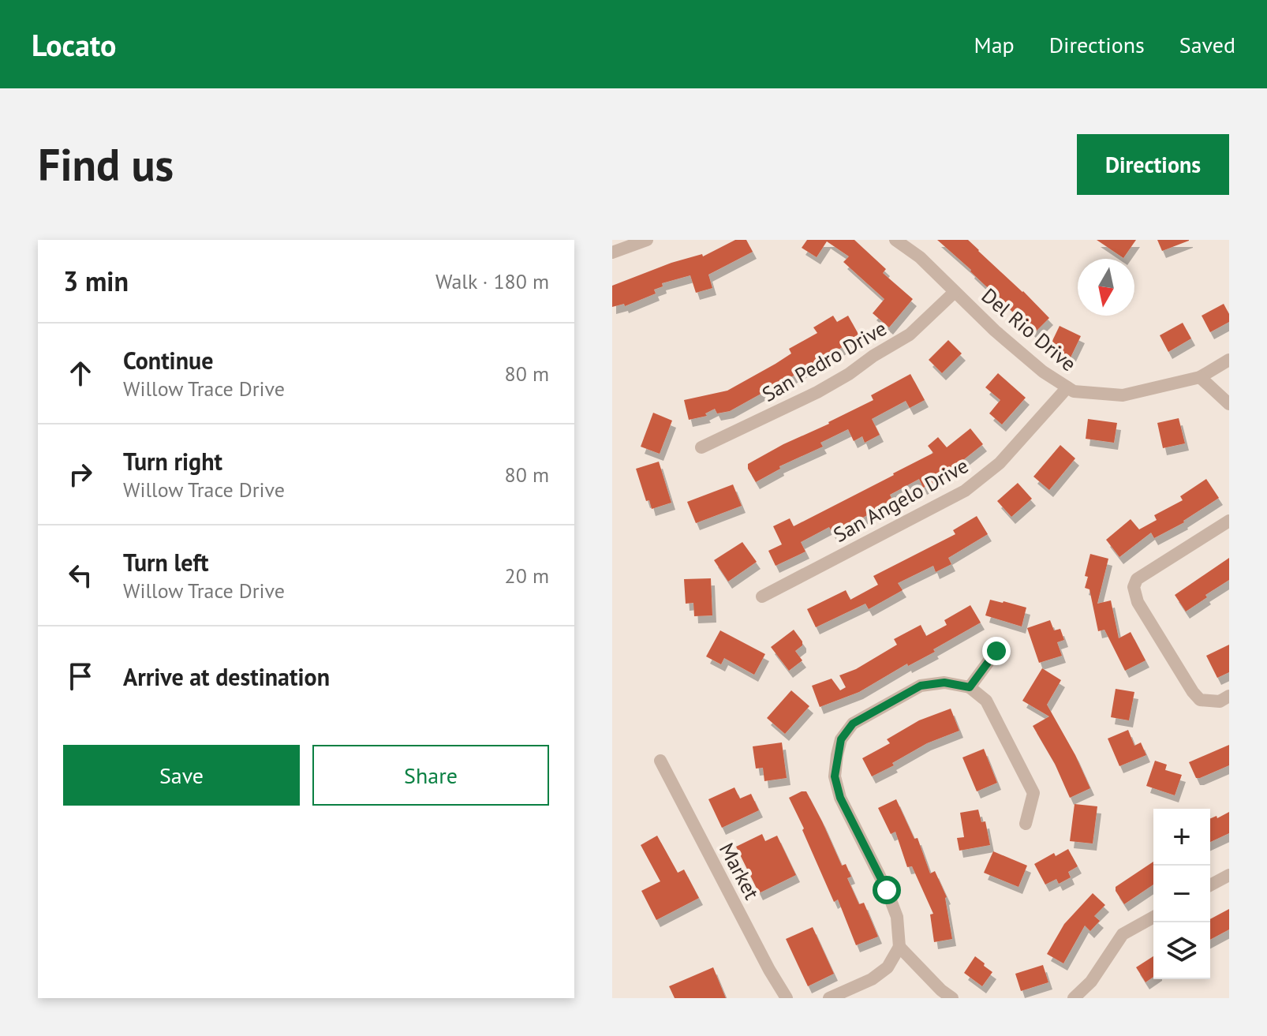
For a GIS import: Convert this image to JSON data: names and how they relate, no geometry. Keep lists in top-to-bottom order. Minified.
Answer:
{"streets":{"street":["Del Rio Drive","San Pedro Drive","San Angelo Drive","Market"]},"crossings":[["Del Rio Drive","San Pedro Drive"],["Del Rio Drive","San Angelo Drive"]],"north":"bottom","page":{"header":"Locato","nav":["Map","Directions","Saved"],"buttons":["Directions",["Save","Share"]],"title":"Find us","heading":["3 min","Walk · 180 m"],"list":[["Continue","Willow Trace Drive","80 m"],["Turn right","Willow Trace Drive","80 m"],["Turn left","Willow Trace Drive","20 m"],"Arrive at destination"],"map_buttons":["+","−"]}}
